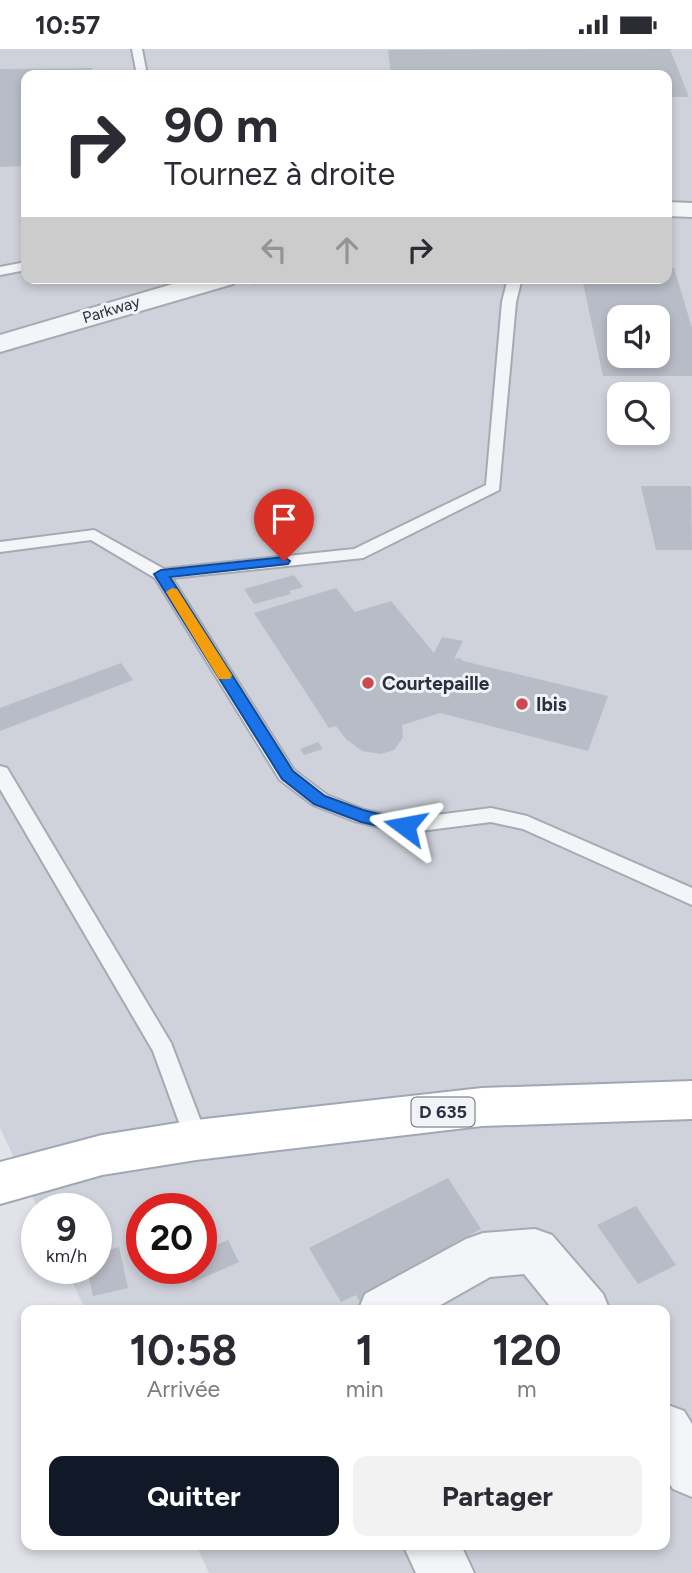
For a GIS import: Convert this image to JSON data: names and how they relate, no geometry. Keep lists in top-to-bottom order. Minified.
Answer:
{"streets":{"main road":["D 635"],"street":["Parkway"]},"places":["Courtepaille","Ibis"],"page":{"status":"10:57","turn":["90 m","Tournez à droite"],"speed":"9 km/h","limit":"20","eta":["10:58","Arrivée","1","min","120","m"],"buttons":["Quitter","Partager"]}}
